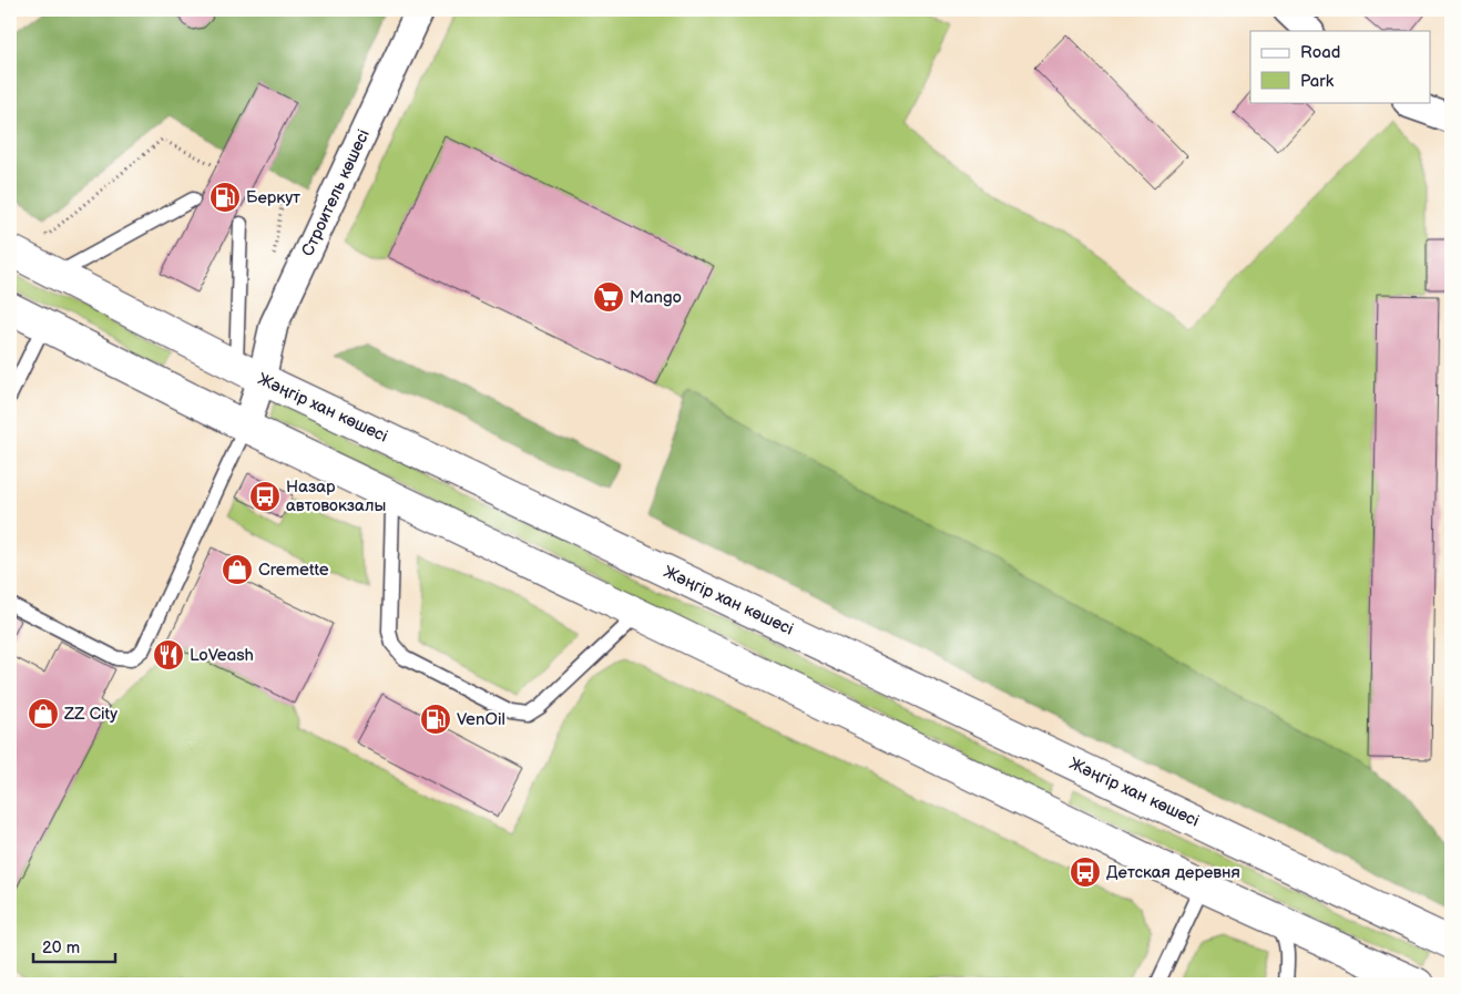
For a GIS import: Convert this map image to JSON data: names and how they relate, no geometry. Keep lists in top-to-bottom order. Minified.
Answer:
{"streets":{"main road":["Жәңгір хан көшесі"],"street":["Строитель көшесі"]},"crossings":[["Строитель көшесі","Жәңгір хан көшесі"]],"places":{"fuel station":["Беркут","VenOil"],"supermarket":["Mango"],"bus stop":["Назар автовокзалы","Детская деревня"],"shop":["Cremette","ZZ City"],"restaurant":["LoVeash"]},"legend":["Road","Park"],"scale_bar":"20 m"}
